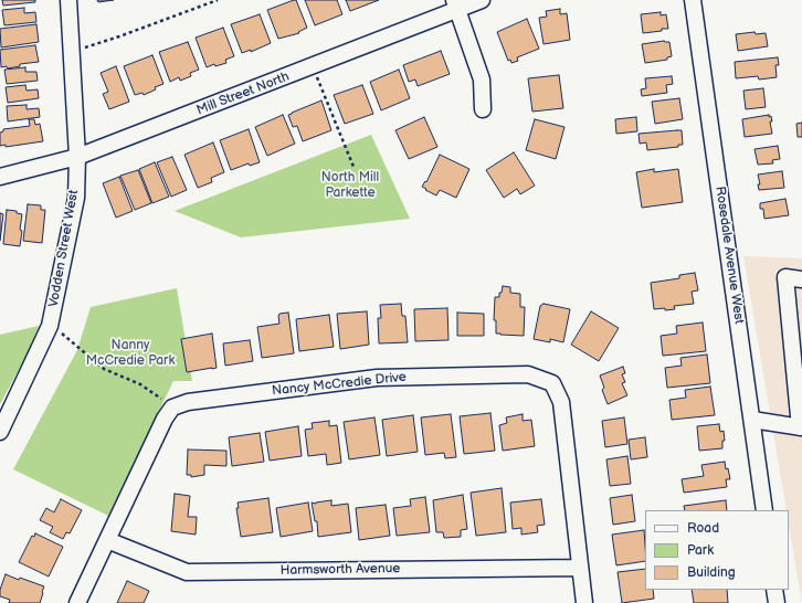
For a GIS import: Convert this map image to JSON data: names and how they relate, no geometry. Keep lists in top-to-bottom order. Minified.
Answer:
{"streets":{"street":["Mill Street North","Vodden Street West","Rosedale Avenue West","Nancy McCredie Drive","Harmsworth Avenue"]},"crossings":[["Mill Street North","Vodden Street West"],["Nancy McCredie Drive","Harmsworth Avenue"]],"parks":["North Mill Parkette","Nanny McCredie Park"],"legend":["Road","Park","Building"]}
